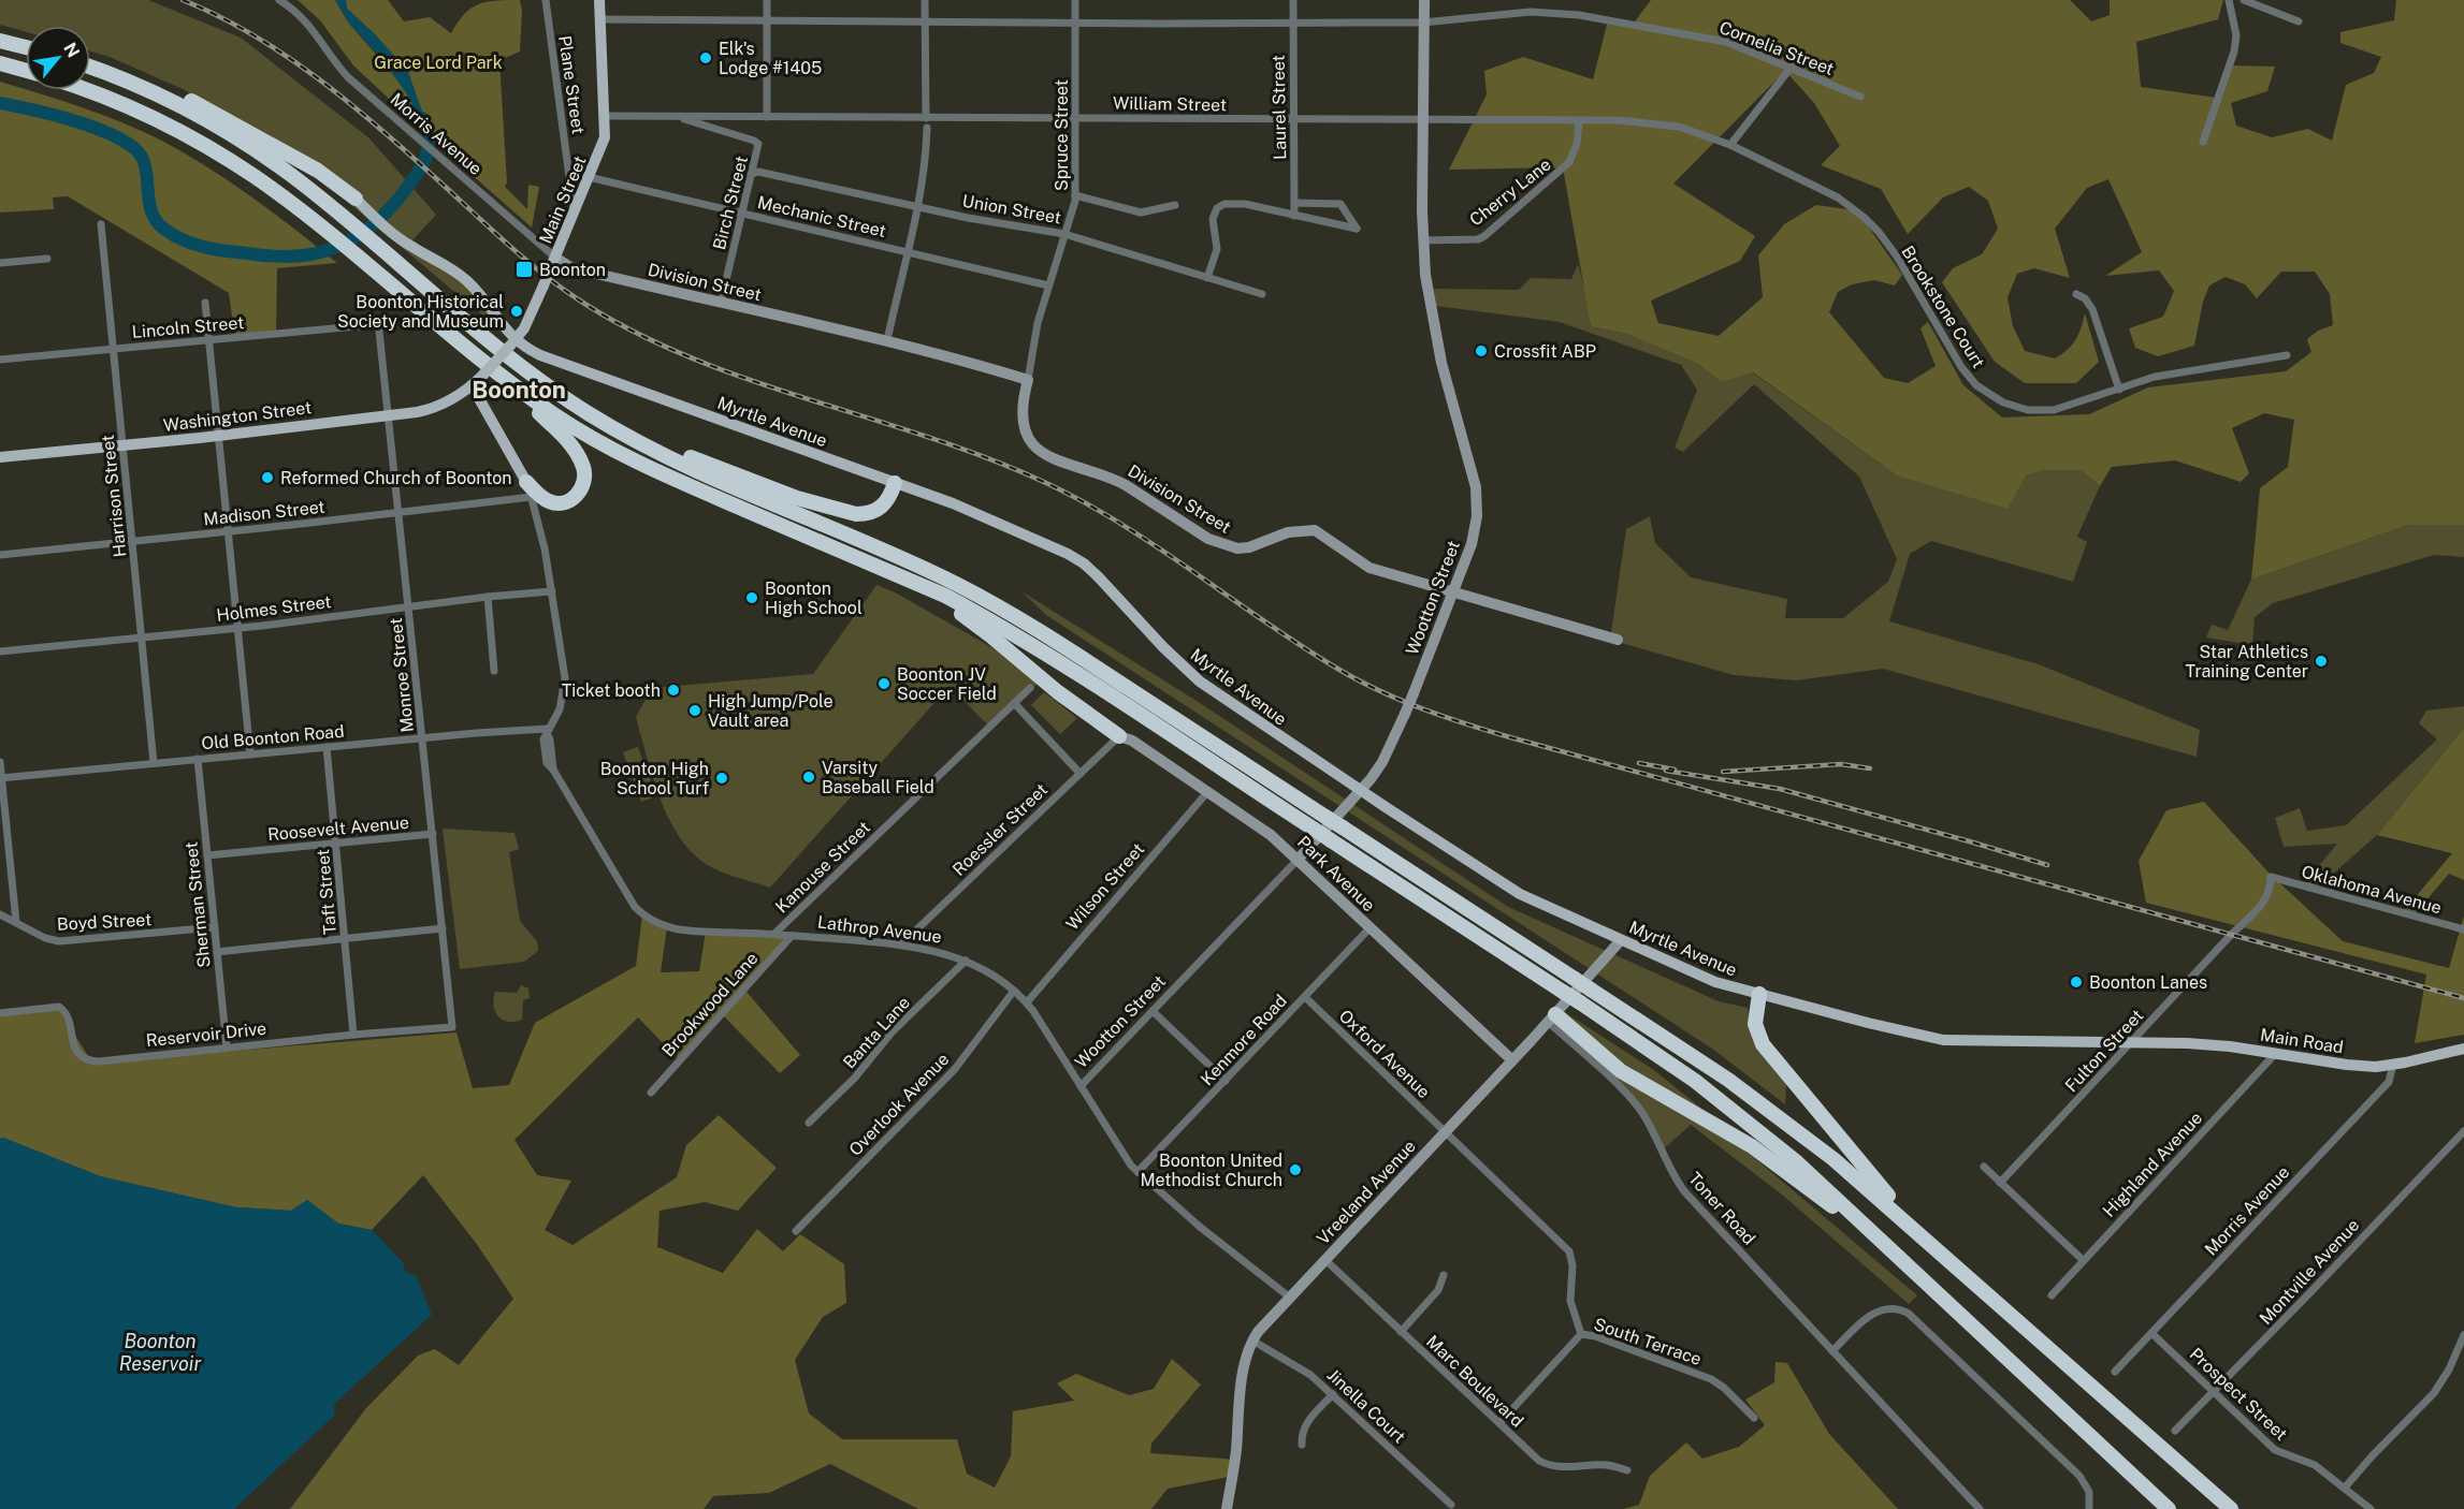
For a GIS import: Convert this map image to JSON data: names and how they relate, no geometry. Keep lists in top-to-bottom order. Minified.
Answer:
{"streets":{"main road":["Main Street","Washington Street","Myrtle Avenue","Lathrop Avenue","Main Road"],"street":["Cornelia Street","Plane Street","William Street","Laurel Street","Morris Avenue","Spruce Street","Cherry Lane","Birch Street","Union Street","Mechanic Street","Division Street","Brookstone Court","Lincoln Street","Harrison Street","Madison Street","Wootton Street","Holmes Street","Monroe Street","Old Boonton Road","Roosevelt Avenue","Roessler Street","Kanouse Street","Park Avenue","Wilson Street","Oklahoma Avenue","Taft Street","Sherman Street","Boyd Street","Brookwood Lane","Banta Lane","Reservoir Drive","Kenmore Road","Fulton Street","Oxford Avenue","Overlook Avenue","Highland Avenue","Vreeland Avenue","Toner Road","Montville Avenue","South Terrace","Marc Boulevard","Prospect Street","Jinella Court"]},"crossings":[["Cornelia Street","Laurel Street"],["Cornelia Street","Spruce Street"],["Cornelia Street","Main Street"],["Cornelia Street","Wootton Street"],["Plane Street","Main Street"],["William Street","Laurel Street"],["William Street","Spruce Street"],["William Street","Cherry Lane"],["William Street","Main Street"],["William Street","Birch Street"],["William Street","Brookstone Court"],["William Street","Wootton Street"],["Morris Avenue","Main Street"],["Morris Avenue","Division Street"],["Morris Avenue","Main Road"],["Morris Avenue","Prospect Street"],["Spruce Street","Union Street"],["Spruce Street","Mechanic Street"],["Spruce Street","Division Street"],["Cherry Lane","Wootton Street"],["Main Street","Mechanic Street"],["Main Street","Division Street"],["Main Street","Washington Street"],["Main Street","Myrtle Avenue"],["Main Street","Lathrop Avenue"],["Birch Street","Union Street"],["Birch Street","Mechanic Street"],["Birch Street","Division Street"],["Division Street","Wootton Street"],["Lincoln Street","Harrison Street"],["Lincoln Street","Monroe Street"],["Washington Street","Harrison Street"],["Washington Street","Monroe Street"],["Washington Street","Lathrop Avenue"],["Myrtle Avenue","Wootton Street"],["Myrtle Avenue","Main Road"],["Myrtle Avenue","Fulton Street"],["Myrtle Avenue","Vreeland Avenue"],["Harrison Street","Madison Street"],["Harrison Street","Holmes Street"],["Harrison Street","Old Boonton Road"],["Madison Street","Monroe Street"],["Madison Street","Lathrop Avenue"],["Wootton Street","Park Avenue"],["Wootton Street","Lathrop Avenue"],["Holmes Street","Monroe Street"],["Holmes Street","Lathrop Avenue"],["Monroe Street","Old Boonton Road"],["Monroe Street","Roosevelt Avenue"],["Monroe Street","Reservoir Drive"],["Old Boonton Road","Taft Street"],["Old Boonton Road","Sherman Street"],["Old Boonton Road","Lathrop Avenue"],["Roosevelt Avenue","Taft Street"],["Roosevelt Avenue","Sherman Street"],["Roessler Street","Park Avenue"],["Roessler Street","Lathrop Avenue"],["Kanouse Street","Lathrop Avenue"],["Park Avenue","Wilson Street"],["Park Avenue","Kenmore Road"],["Park Avenue","Vreeland Avenue"],["Wilson Street","Lathrop Avenue"],["Oklahoma Avenue","Fulton Street"],["Taft Street","Reservoir Drive"],["Sherman Street","Boyd Street"],["Sherman Street","Reservoir Drive"],["Lathrop Avenue","Brookwood Lane"],["Lathrop Avenue","Banta Lane"],["Lathrop Avenue","Kenmore Road"],["Lathrop Avenue","Overlook Avenue"],["Lathrop Avenue","Vreeland Avenue"],["Kenmore Road","Oxford Avenue"],["Main Road","Fulton Street"],["Main Road","Highland Avenue"],["Oxford Avenue","Vreeland Avenue"],["Oxford Avenue","South Terrace"],["Vreeland Avenue","Toner Road"],["Vreeland Avenue","South Terrace"],["Vreeland Avenue","Marc Boulevard"],["Vreeland Avenue","Jinella Court"],["Montville Avenue","Prospect Street"]],"districts":["Boonton"],"water":["Boonton Reservoir"],"parks":["Grace Lord Park"],"places":{"other":["Elk's Lodge #1405","Boonton Historical Society and Museum","Crossfit ABP","Reformed Church of Boonton","Boonton High School","Star Athletics Training Center","Boonton JV Soccer Field","Ticket booth","High Jump/Pole Vault area","Varsity Baseball Field","Boonton High School Turf","Boonton Lanes","Boonton United Methodist Church"],"transit":["Boonton"]},"north":"top right"}
